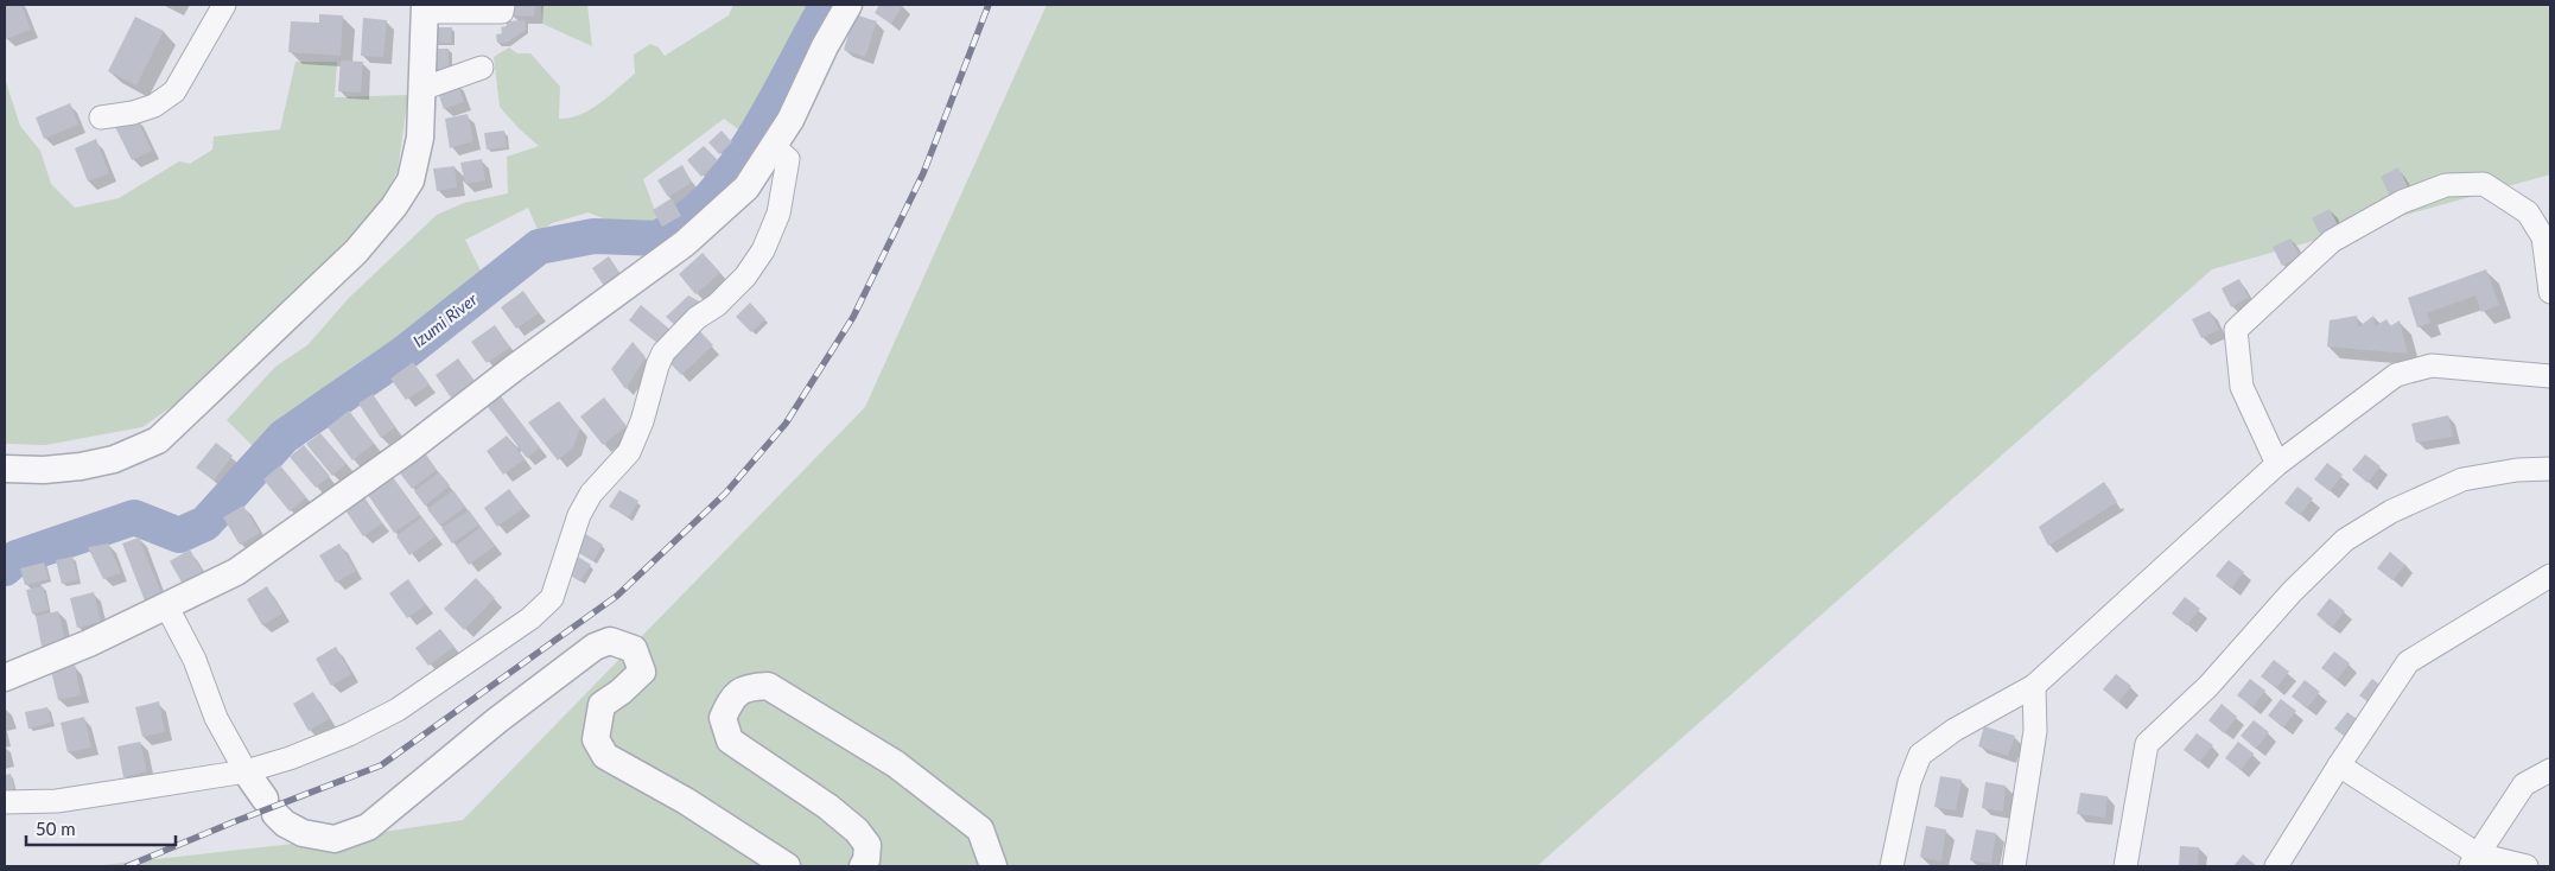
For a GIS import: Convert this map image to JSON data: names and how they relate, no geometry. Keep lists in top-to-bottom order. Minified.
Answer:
{"water":["Izumi River"],"scale_bar":"50 m"}
